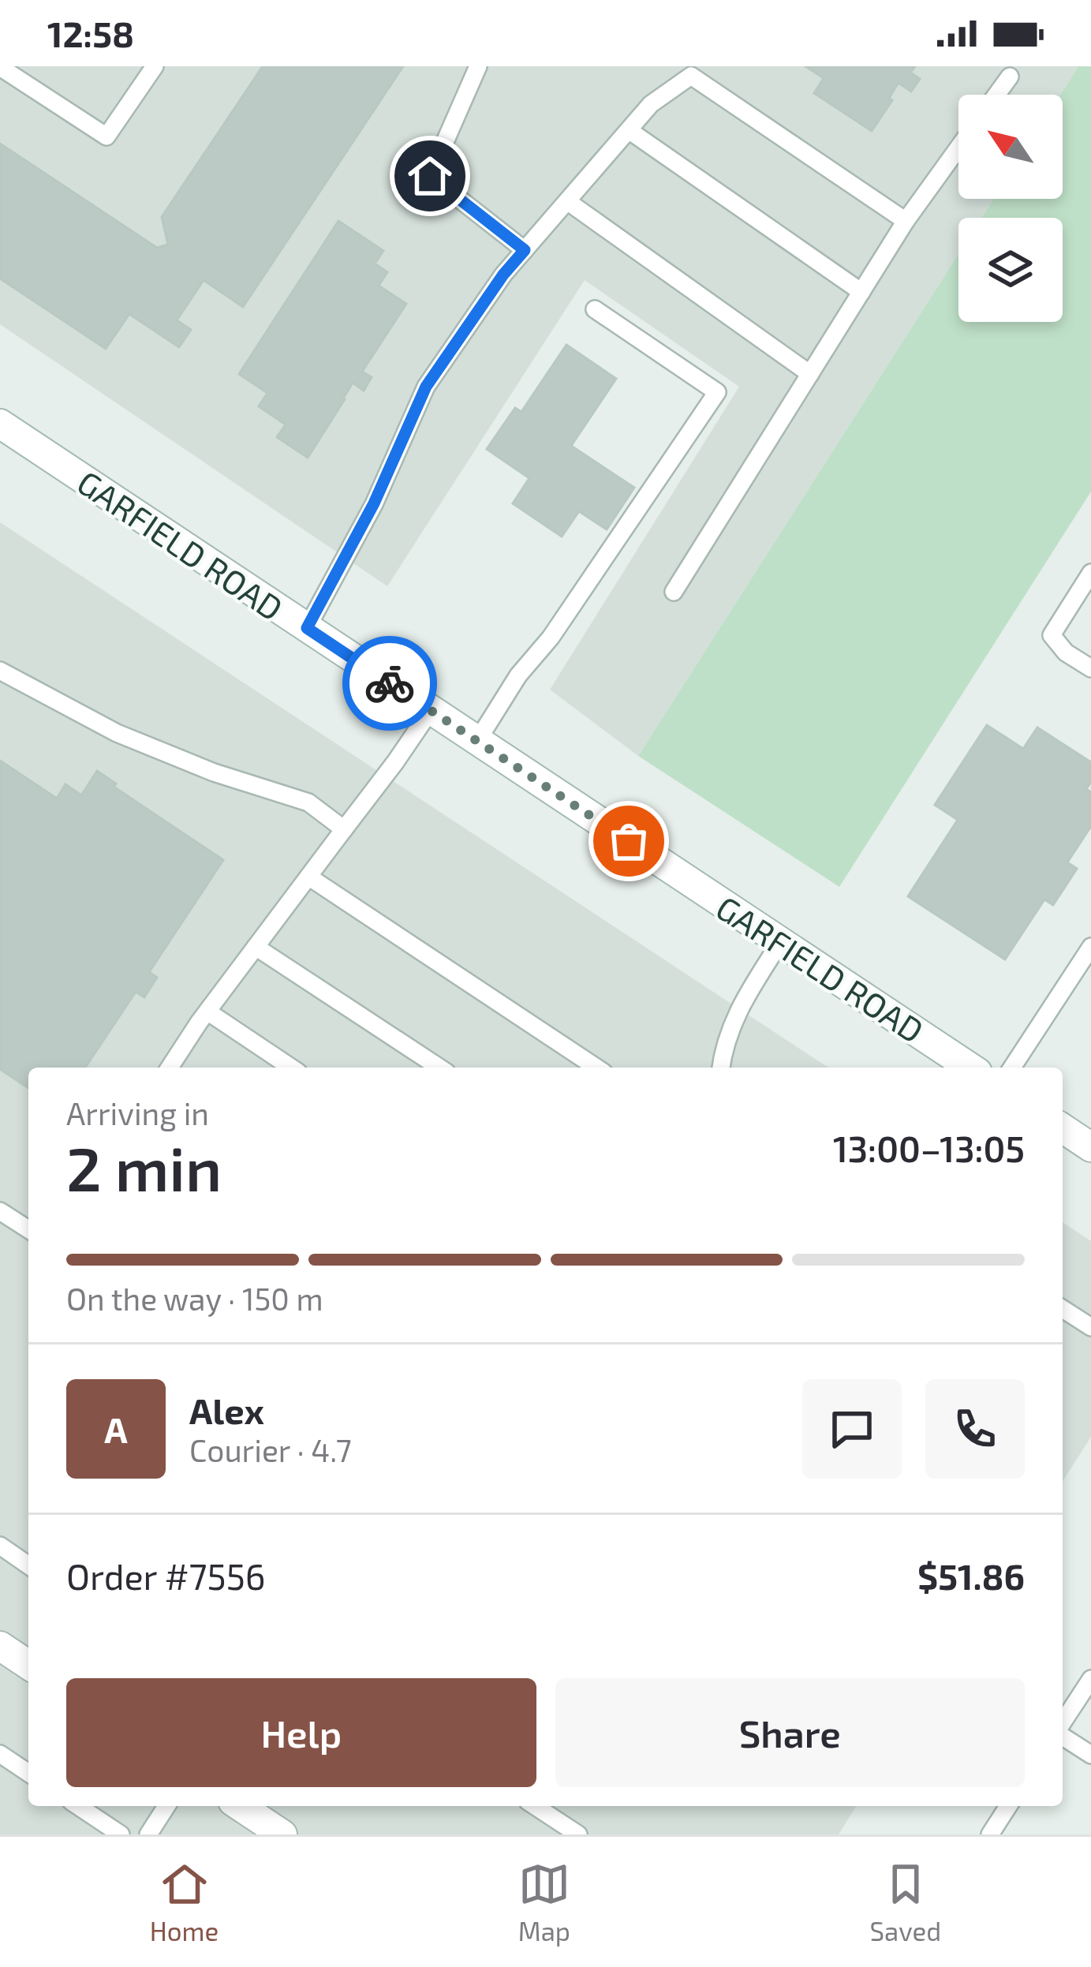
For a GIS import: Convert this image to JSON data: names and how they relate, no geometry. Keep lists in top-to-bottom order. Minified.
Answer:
{"streets":{"main road":["GARFIELD ROAD"]},"north":"top left","page":{"status":"12:58","heading":["2 min","Arriving in","13:00–13:05"],"panel":["Alex","Courier · 4.7","Order #7556","$51.86"],"bar":"On the way · 150 m","round":"A","buttons":["Help","Share"],"tabs":["Home","Map","Saved"]}}
